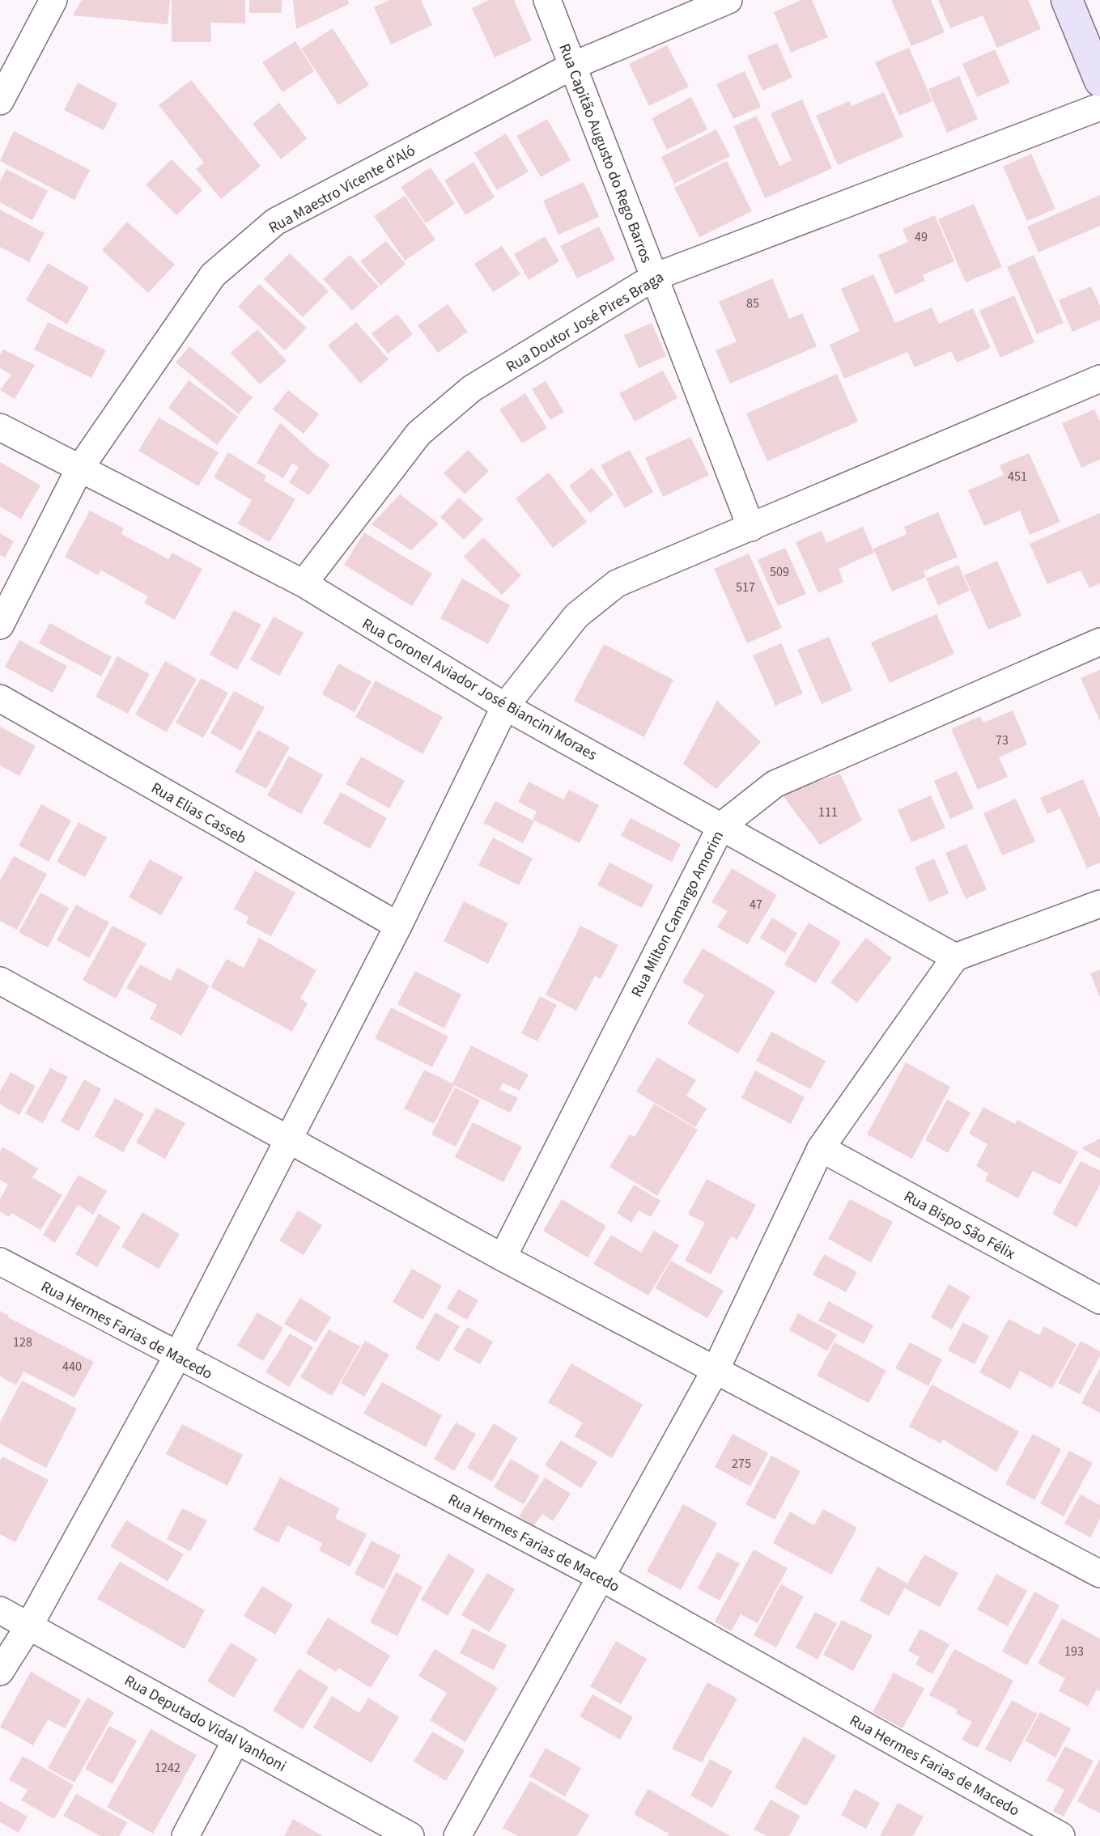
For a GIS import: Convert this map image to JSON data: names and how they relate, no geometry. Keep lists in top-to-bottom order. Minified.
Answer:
{"streets":{"street":["Rua Capitão Augusto do Rego Barros","Rua Maestro Vicente d'Aló","Rua Doutor José Pires Braga","Rua Coronel Aviador José Biancini Moraes","Rua Elias Casseb","Rua Milton Camargo Amorim","Rua Bispo São Félix","Rua Hermes Farias de Macedo","Rua Deputado Vidal Vanhoni"]},"crossings":[["Rua Capitão Augusto do Rego Barros","Rua Maestro Vicente d'Aló"],["Rua Capitão Augusto do Rego Barros","Rua Doutor José Pires Braga"],["Rua Maestro Vicente d'Aló","Rua Coronel Aviador José Biancini Moraes"],["Rua Doutor José Pires Braga","Rua Coronel Aviador José Biancini Moraes"],["Rua Coronel Aviador José Biancini Moraes","Rua Milton Camargo Amorim"]],"house_numbers":["49","85","451","509","517","73","111","47","128","440","275","193","1242"]}
